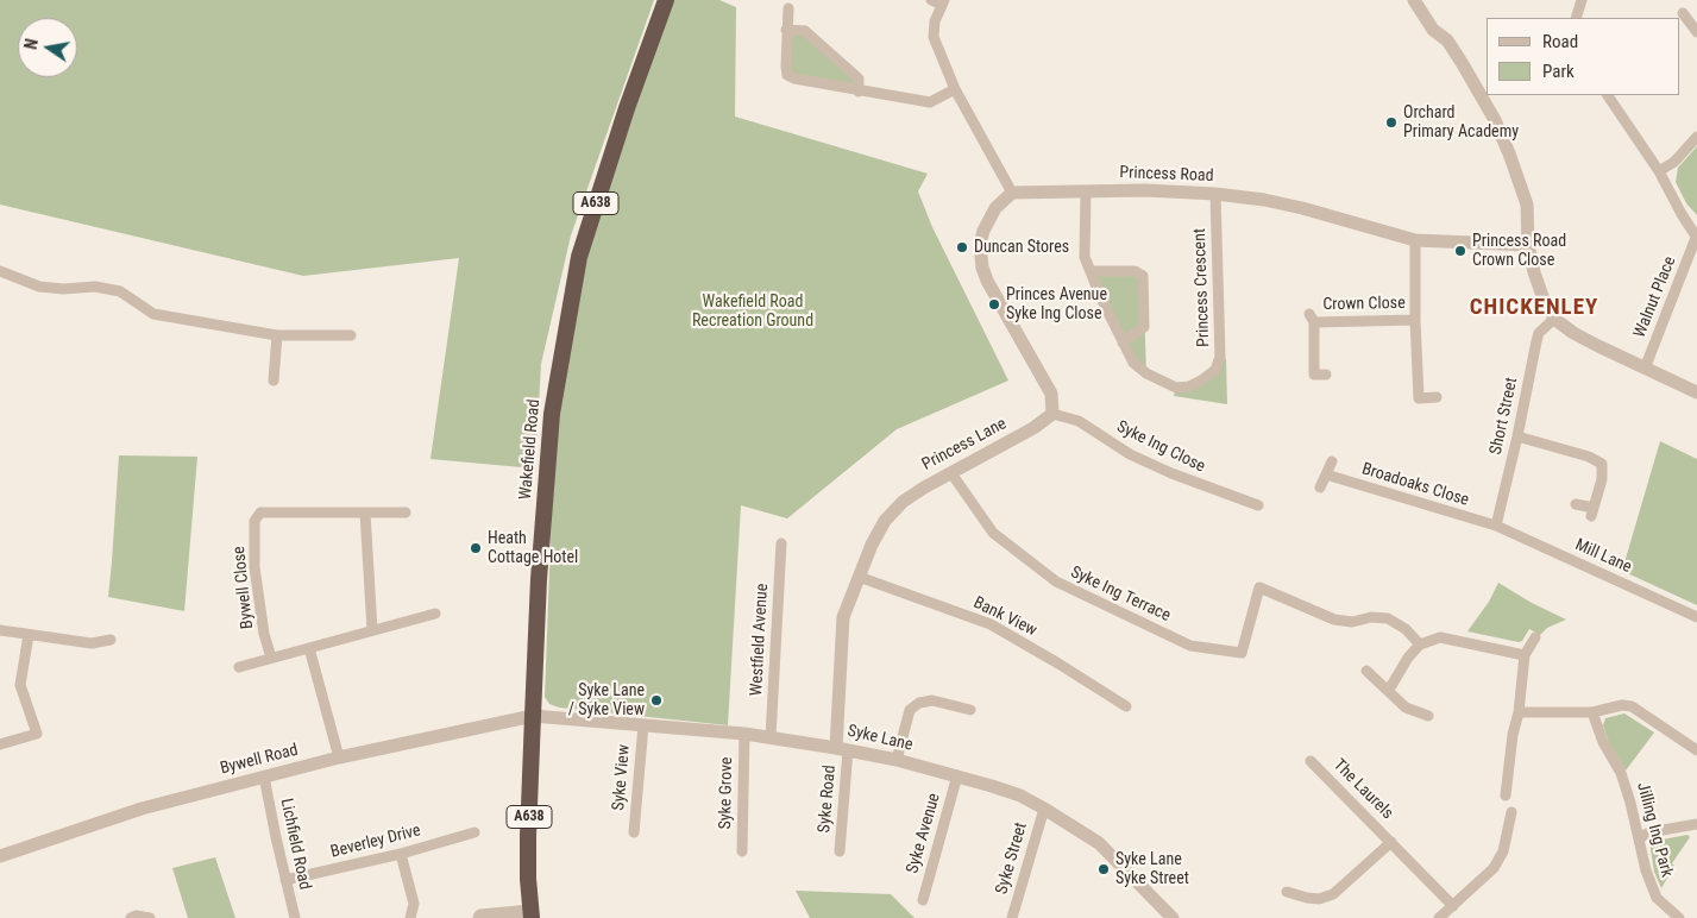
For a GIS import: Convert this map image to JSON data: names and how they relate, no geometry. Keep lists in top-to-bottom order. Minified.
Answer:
{"streets":{"highway":["A638","Wakefield Road"],"street":["Princess Road","Princess Crescent","Walnut Place","Crown Close","Short Street","Princess Lane","Syke Ing Close","Broadoaks Close","Mill Lane","Bywell Close","Syke Ing Terrace","Bank View","Westfield Avenue","Syke Lane","Bywell Road","Syke View","The Laurels","Syke Grove","Syke Road","Jilling Ing Park","Syke Avenue","Beverley Drive","Lichfield Road","Syke Street"]},"crossings":[["Princess Road","Princess Crescent"],["Princess Road","Crown Close"],["Short Street","Broadoaks Close"],["Short Street","Mill Lane"],["Princess Lane","Syke Ing Close"],["Princess Lane","Syke Ing Terrace"],["Princess Lane","Bank View"],["Princess Lane","Syke Lane"],["Princess Lane","Syke Road"],["Wakefield Road","Syke Lane"],["Wakefield Road","Bywell Road"],["Broadoaks Close","Mill Lane"],["Westfield Avenue","Syke Lane"],["Syke Lane","Bywell Road"],["Syke Lane","Syke View"],["Syke Lane","Syke Grove"],["Syke Lane","Syke Road"],["Syke Lane","Syke Avenue"],["Syke Lane","Syke Street"],["Bywell Road","Lichfield Road"],["Beverley Drive","Lichfield Road"]],"districts":["CHICKENLEY"],"parks":["Wakefield Road Recreation Ground"],"places":["Orchard Primary Academy","Duncan Stores","Princess Road Crown Close","Princes Avenue Syke Ing Close","Heath Cottage Hotel","Syke Lane / Syke View","Syke Lane Syke Street"],"legend":["Road","Park"],"north":"left"}
